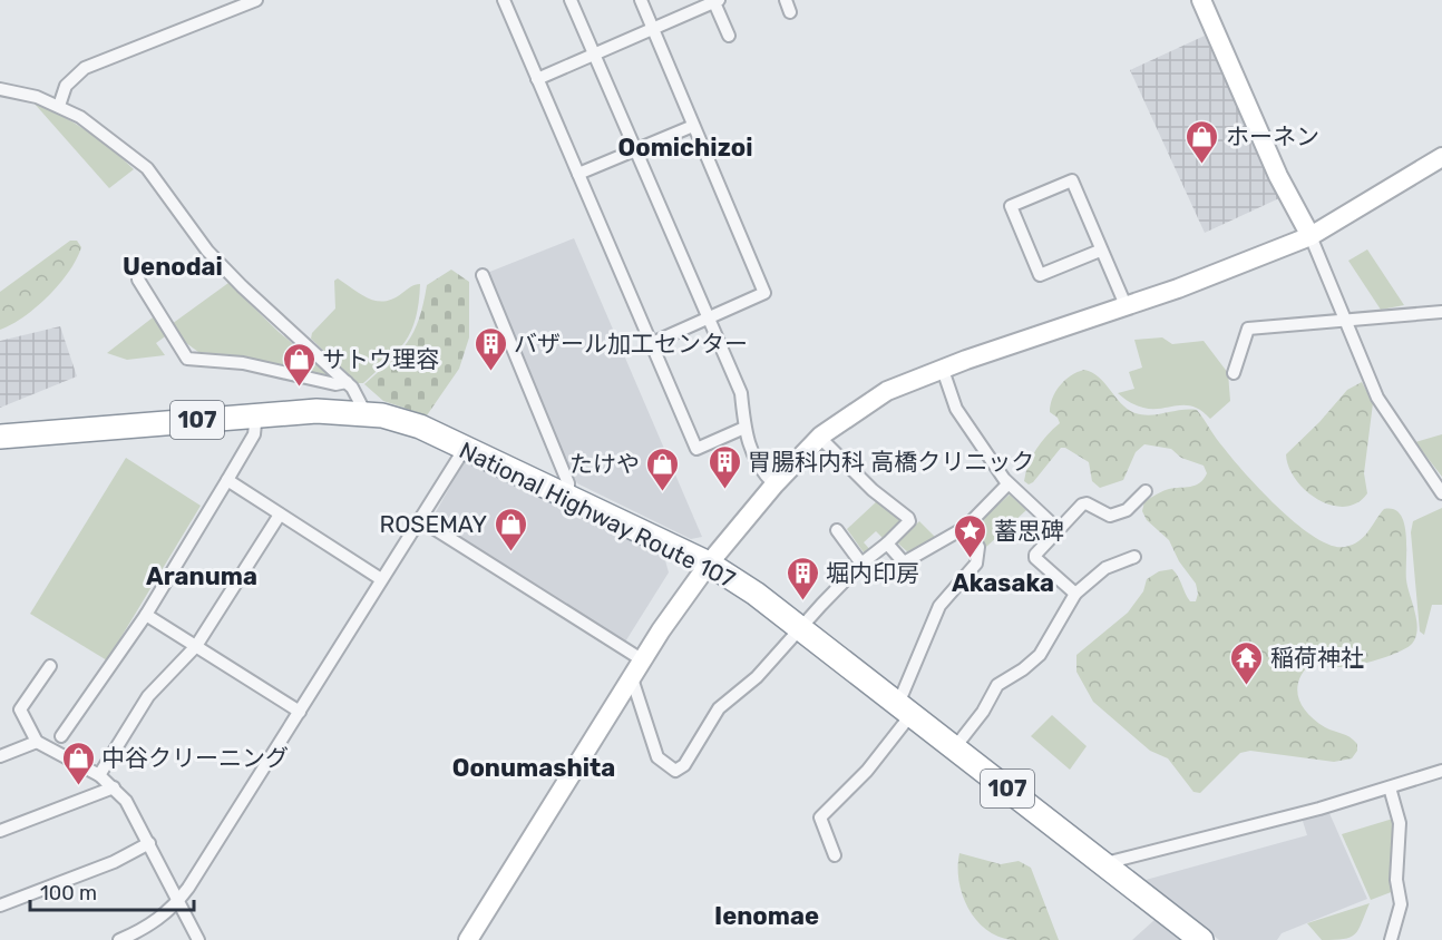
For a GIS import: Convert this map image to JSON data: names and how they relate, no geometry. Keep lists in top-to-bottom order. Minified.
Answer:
{"streets":{"highway":["107","National Highway Route 107"]},"districts":["Oomichizoi","Uenodai","Aranuma","Akasaka","Oonumashita","Ienomae"],"places":{"shop":["ホーネン","サトウ理容","たけや","ROSEMAY","中谷クリーニング"],"building":["バザール加工センター","胃腸科内科 高橋クリニック","堀内印房"],"place":["蓄思碑"],"temple":["稲荷神社"]},"scale_bar":"100 m"}
